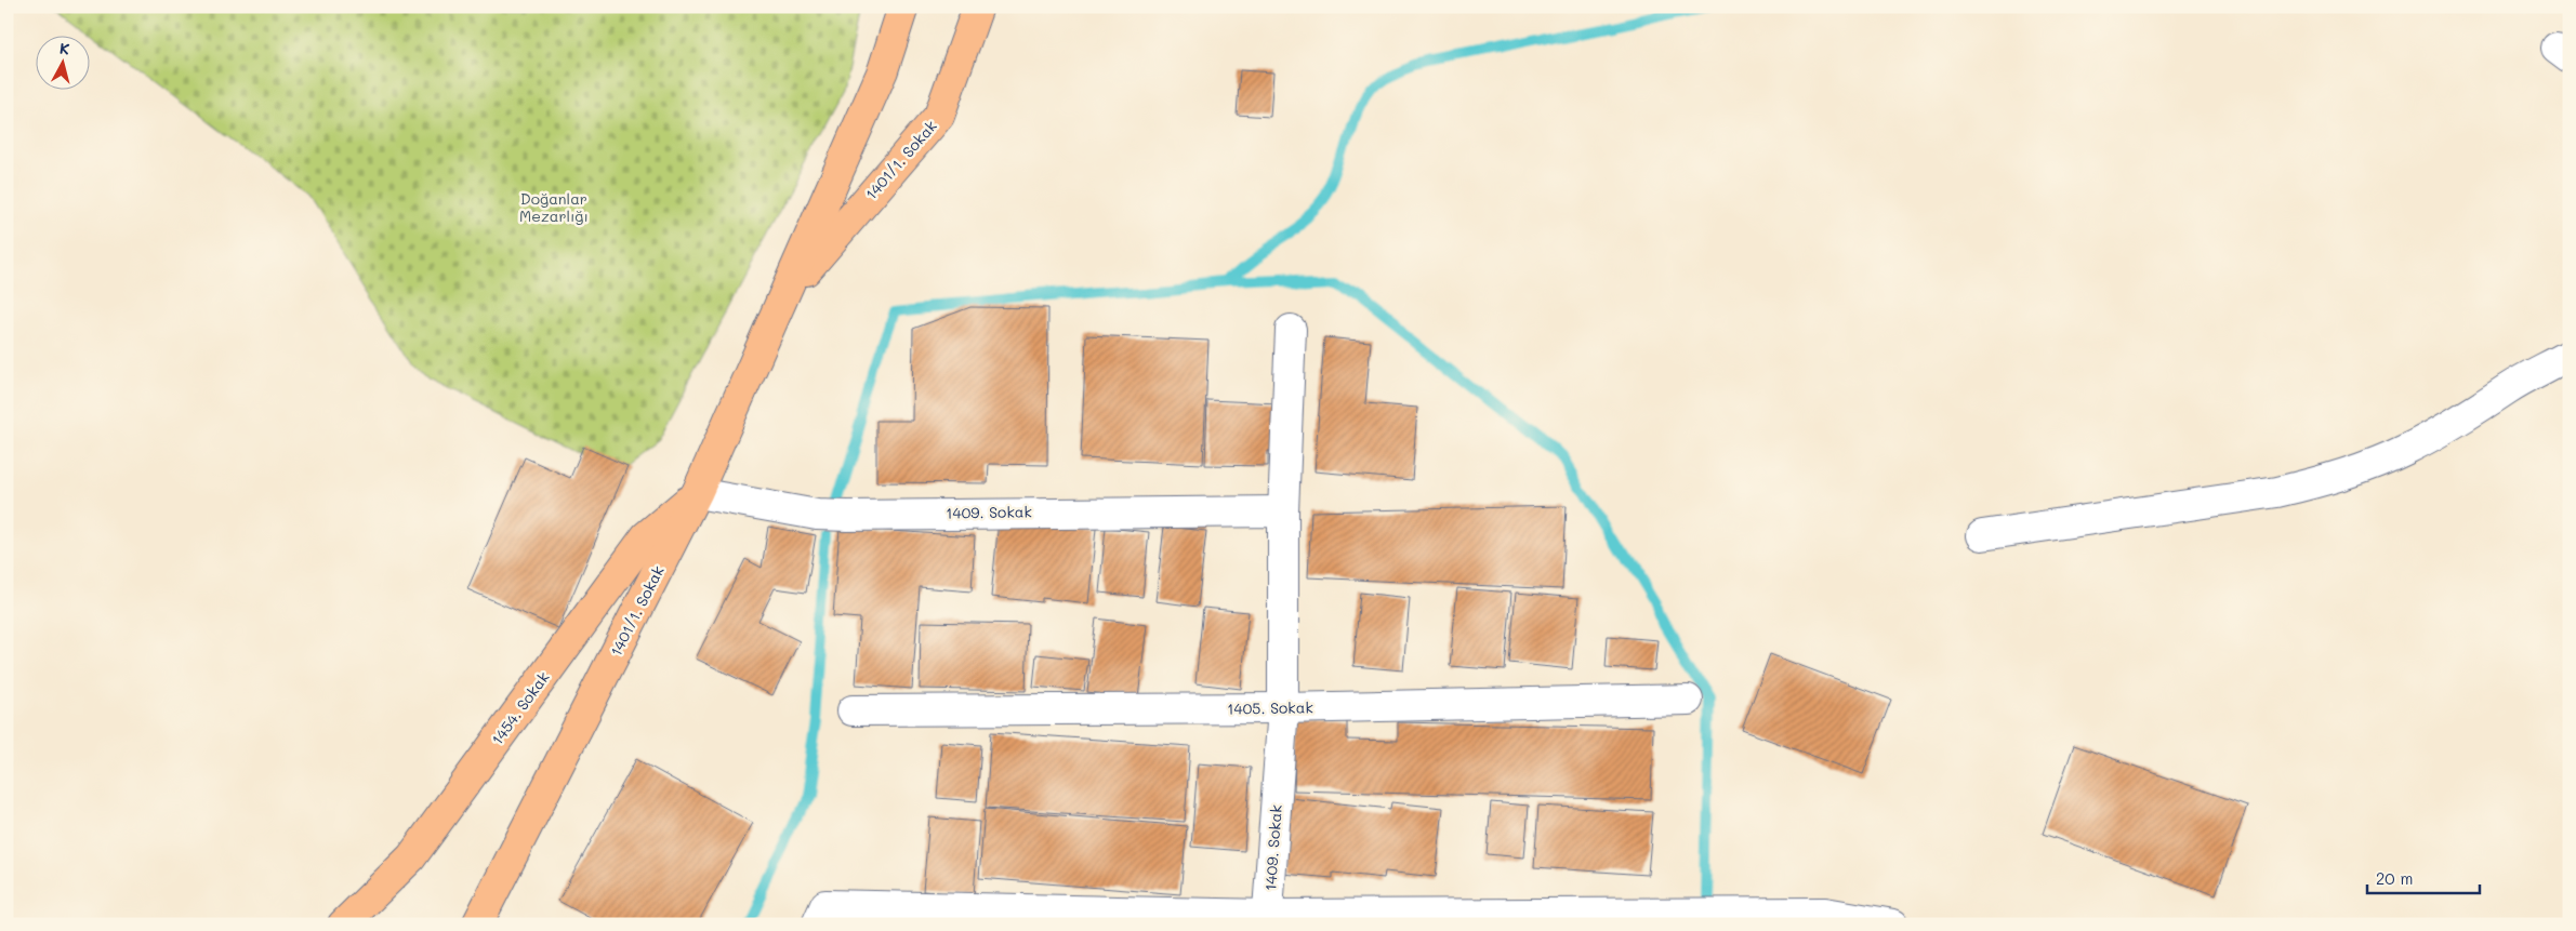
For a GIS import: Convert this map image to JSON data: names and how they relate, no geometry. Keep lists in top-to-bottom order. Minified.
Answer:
{"streets":{"main road":["1401/1. Sokak","1454. Sokak"],"street":["1409. Sokak","1405. Sokak"]},"crossings":[["1401/1. Sokak","1409. Sokak"],["1401/1. Sokak","1454. Sokak"],["1409. Sokak","1454. Sokak"],["1409. Sokak","1405. Sokak"]],"parks":["Doğanlar Mezarlığı"],"scale_bar":"20 m","north":"top"}
